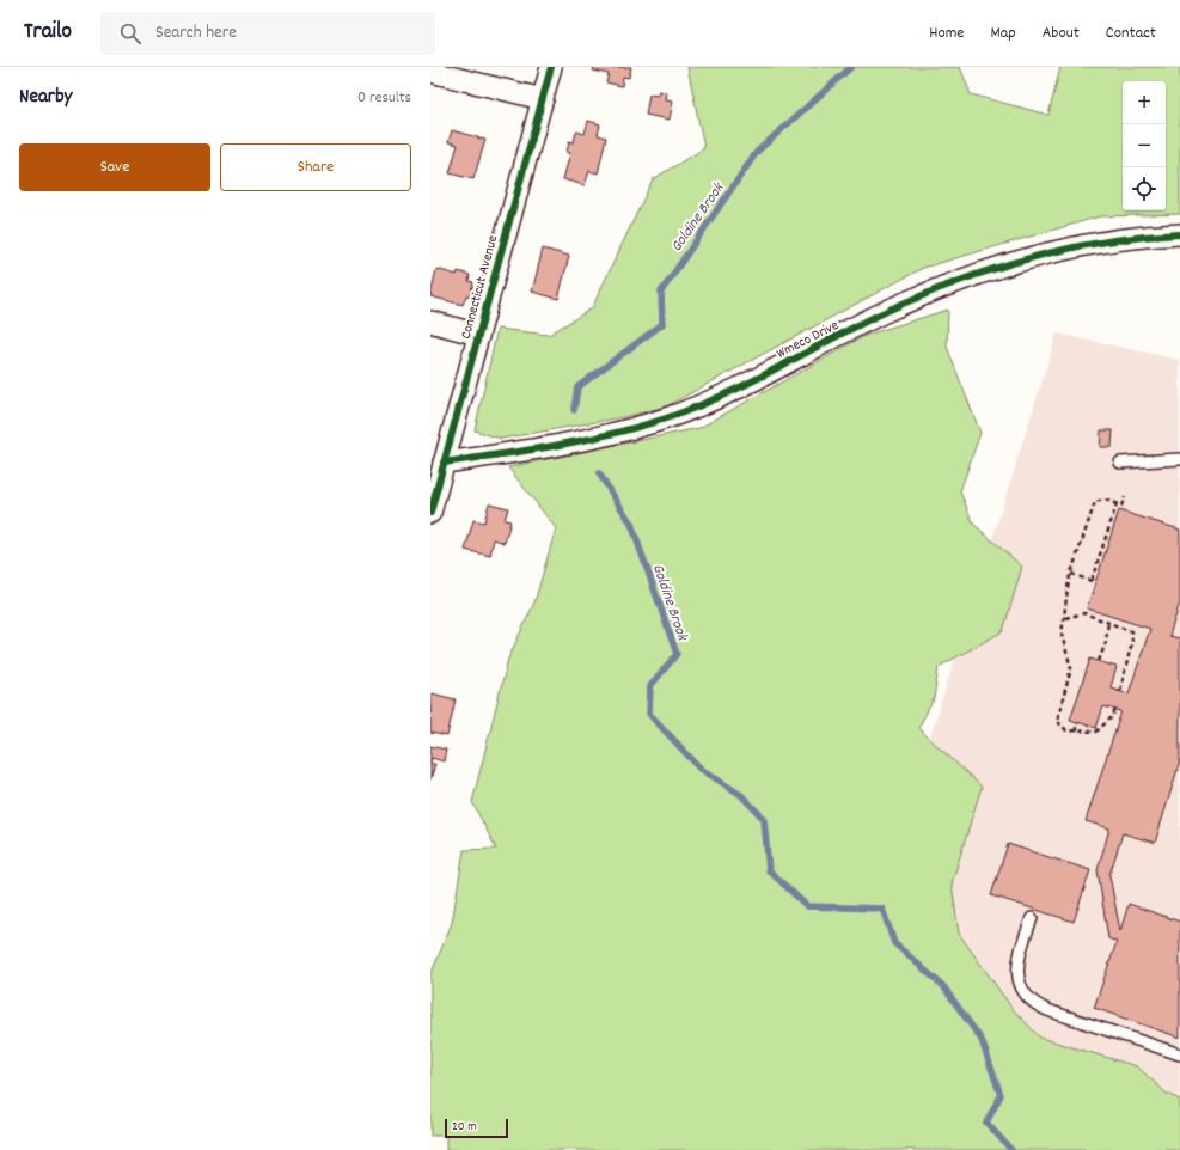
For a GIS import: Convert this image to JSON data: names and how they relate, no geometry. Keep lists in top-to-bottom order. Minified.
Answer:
{"streets":{"street":["Connecticut Avenue","Wmeco Drive"]},"crossings":[["Connecticut Avenue","Wmeco Drive"]],"water":["Goldine Brook"],"scale_bar":"20 m","page":{"header":"Trailo","search":"Search here","nav":["Home","Map","About","Contact"],"heading":["Nearby","0 results"],"map_buttons":["+","−"],"buttons":["Save","Share"],"scale":"20 m"}}
